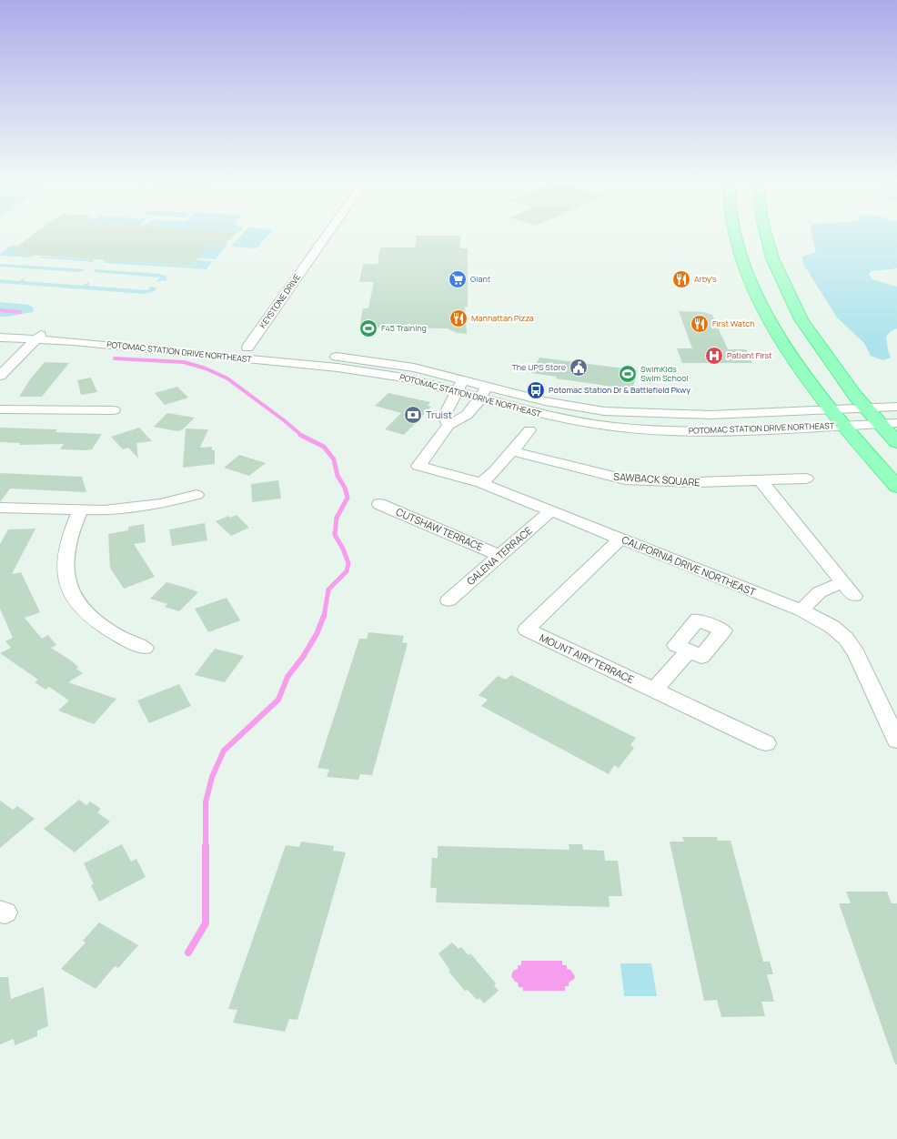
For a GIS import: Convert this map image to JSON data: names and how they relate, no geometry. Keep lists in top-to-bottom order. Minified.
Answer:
{"streets":{"street":["KEYSTONE DRIVE","POTOMAC STATION DRIVE NORTHEAST","SAWBACK SQUARE","CUTSHAW TERRACE","GALENA TERRACE","CALIFORNIA DRIVE NORTHEAST","MOUNT AIRY TERRACE"]},"crossings":[["KEYSTONE DRIVE","POTOMAC STATION DRIVE NORTHEAST"],["CUTSHAW TERRACE","GALENA TERRACE"],["GALENA TERRACE","CALIFORNIA DRIVE NORTHEAST"],["CALIFORNIA DRIVE NORTHEAST","MOUNT AIRY TERRACE"]],"places":{"supermarket":["Giant"],"restaurant":["Arby's","Manhattan Pizza","First Watch"],"sports":["F45 Training","SwimKids Swim School"],"hospital":["Patient First"],"public building":["The UPS Store"],"bus stop":["Potomac Station Dr & Battlefield Pkwy"],"bank":["Truist"]}}
